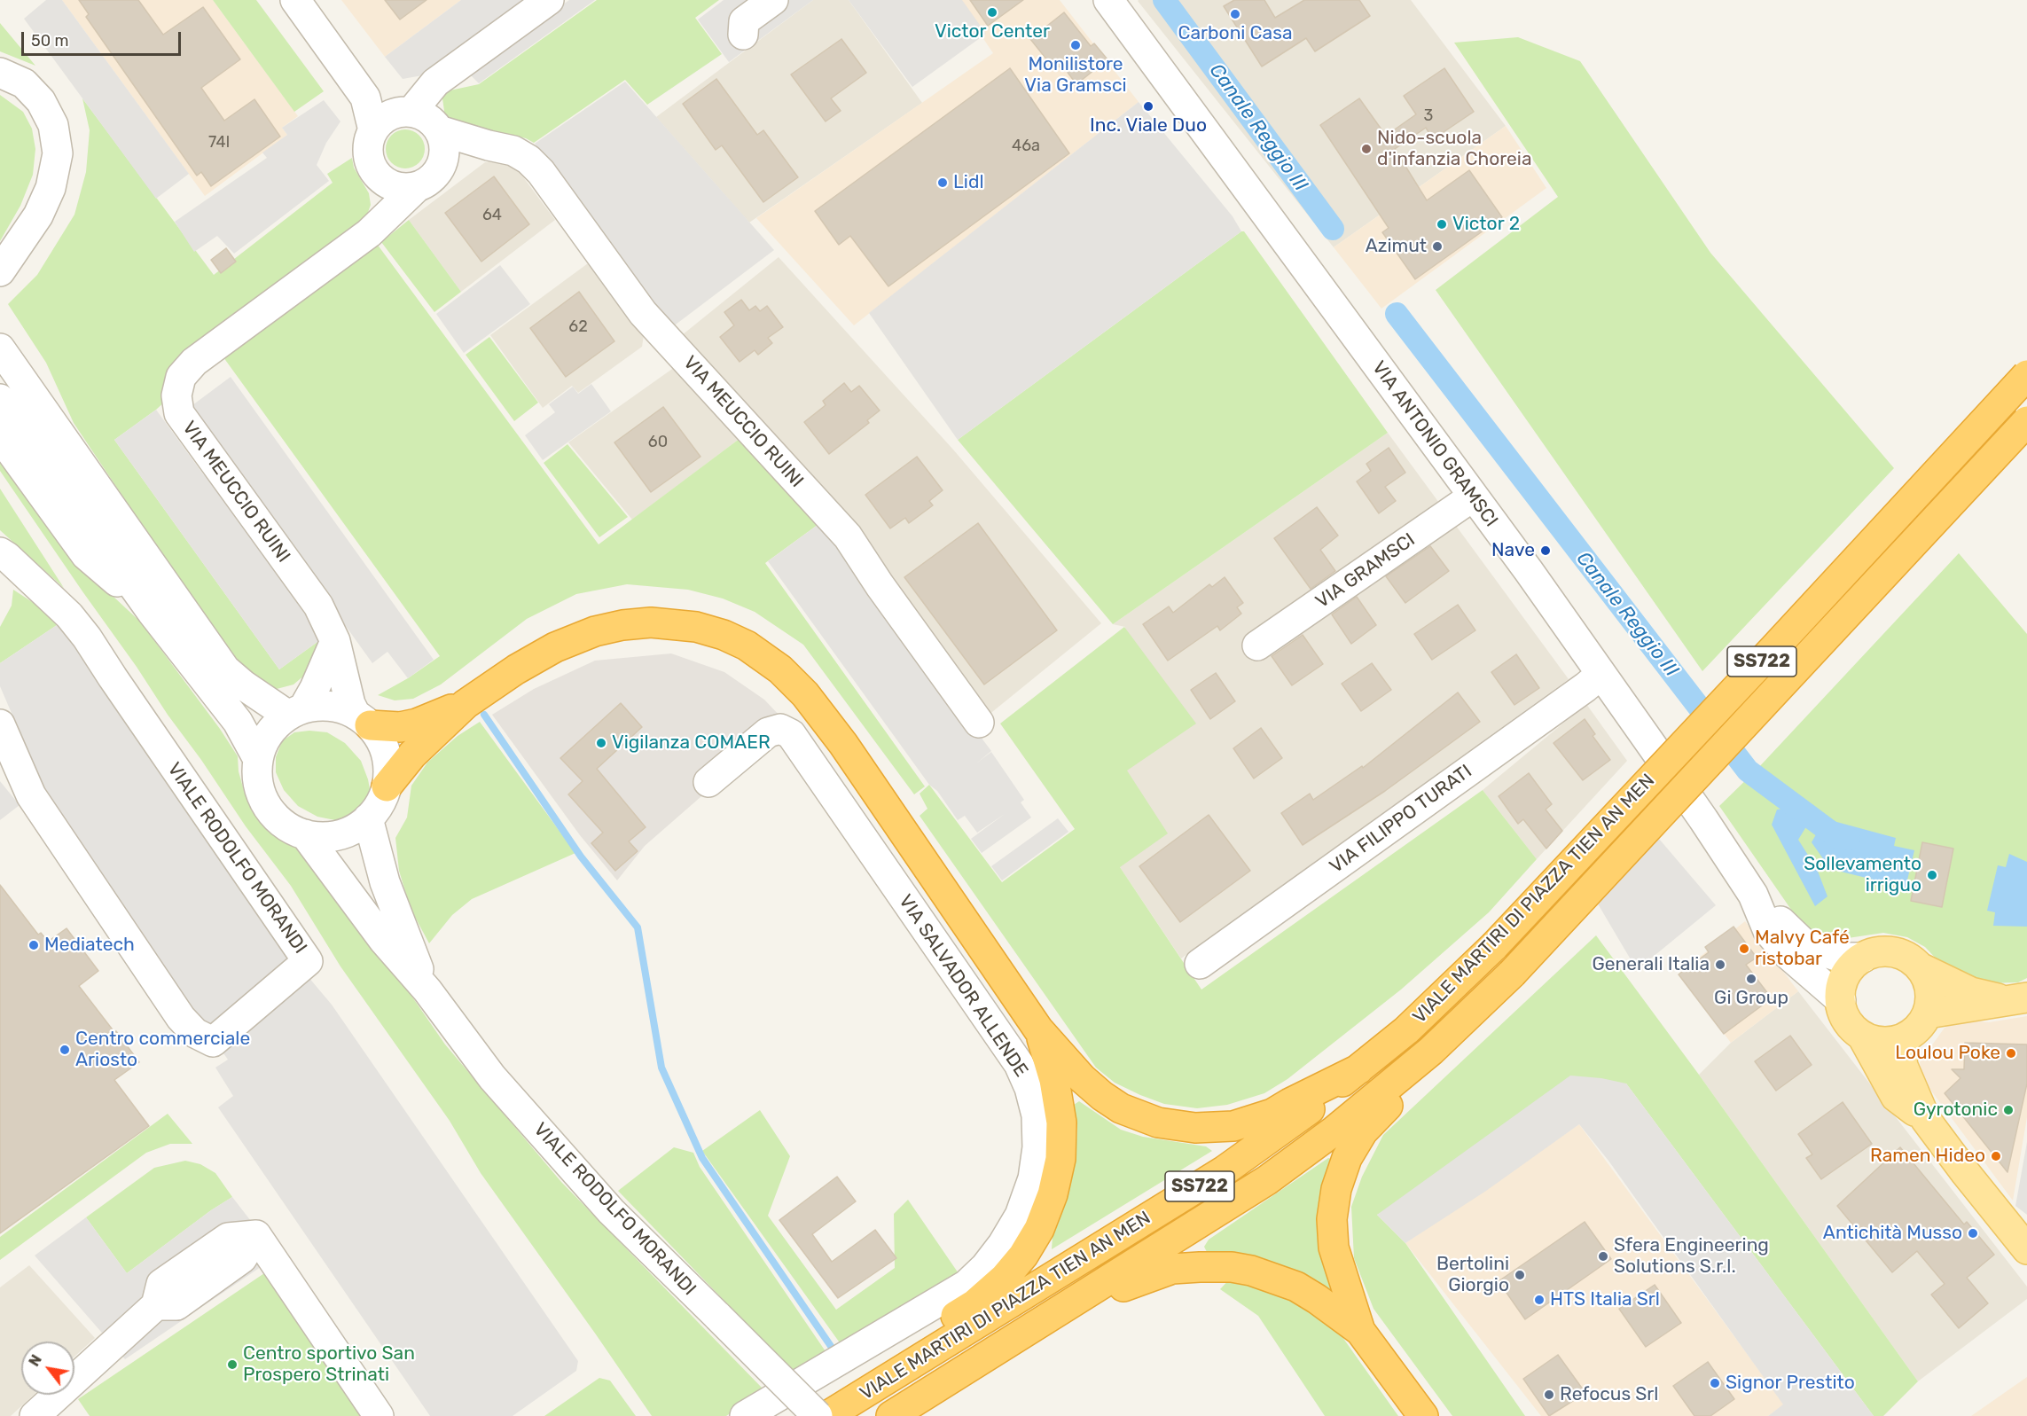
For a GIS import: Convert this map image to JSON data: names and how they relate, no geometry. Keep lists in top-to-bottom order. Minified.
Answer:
{"streets":{"highway":["SS722","VIALE MARTIRI DI PIAZZA TIEN AN MEN"],"main road":["VIA ANTONIO GRAMSCI"],"street":["VIA MEUCCIO RUINI","VIA GRAMSCI","VIA FILIPPO TURATI","VIALE RODOLFO MORANDI","VIA SALVADOR ALLENDE"]},"crossings":[["VIA MEUCCIO RUINI","VIALE RODOLFO MORANDI"],["VIA ANTONIO GRAMSCI","VIA GRAMSCI"],["VIA ANTONIO GRAMSCI","VIA FILIPPO TURATI"]],"water":["Canale Reggio III"],"places":["Victor Center","Carboni Casa","Monilistore Via Gramsci","Inc. Viale Duo","Nido-scuola d'infanzia Choreia","Lidl","Victor 2","Azimut","Nave","Vigilanza COMAER","Sollevamento irriguo","Mediatech","Malvy Café ristobar","Generali Italia","Gi Group","Centro commerciale Ariosto","Loulou Poke","Gyrotonic","Ramen Hideo","Antichità Musso","Sfera Engineering Solutions S.r.l.","Bertolini Giorgio","HTS Italia Srl","Centro sportivo San Prospero Strinati","Signor Prestito","Refocus Srl"],"house_numbers":["3","74l","46a","64","62","60"],"scale_bar":"50 m","north":"top left"}
